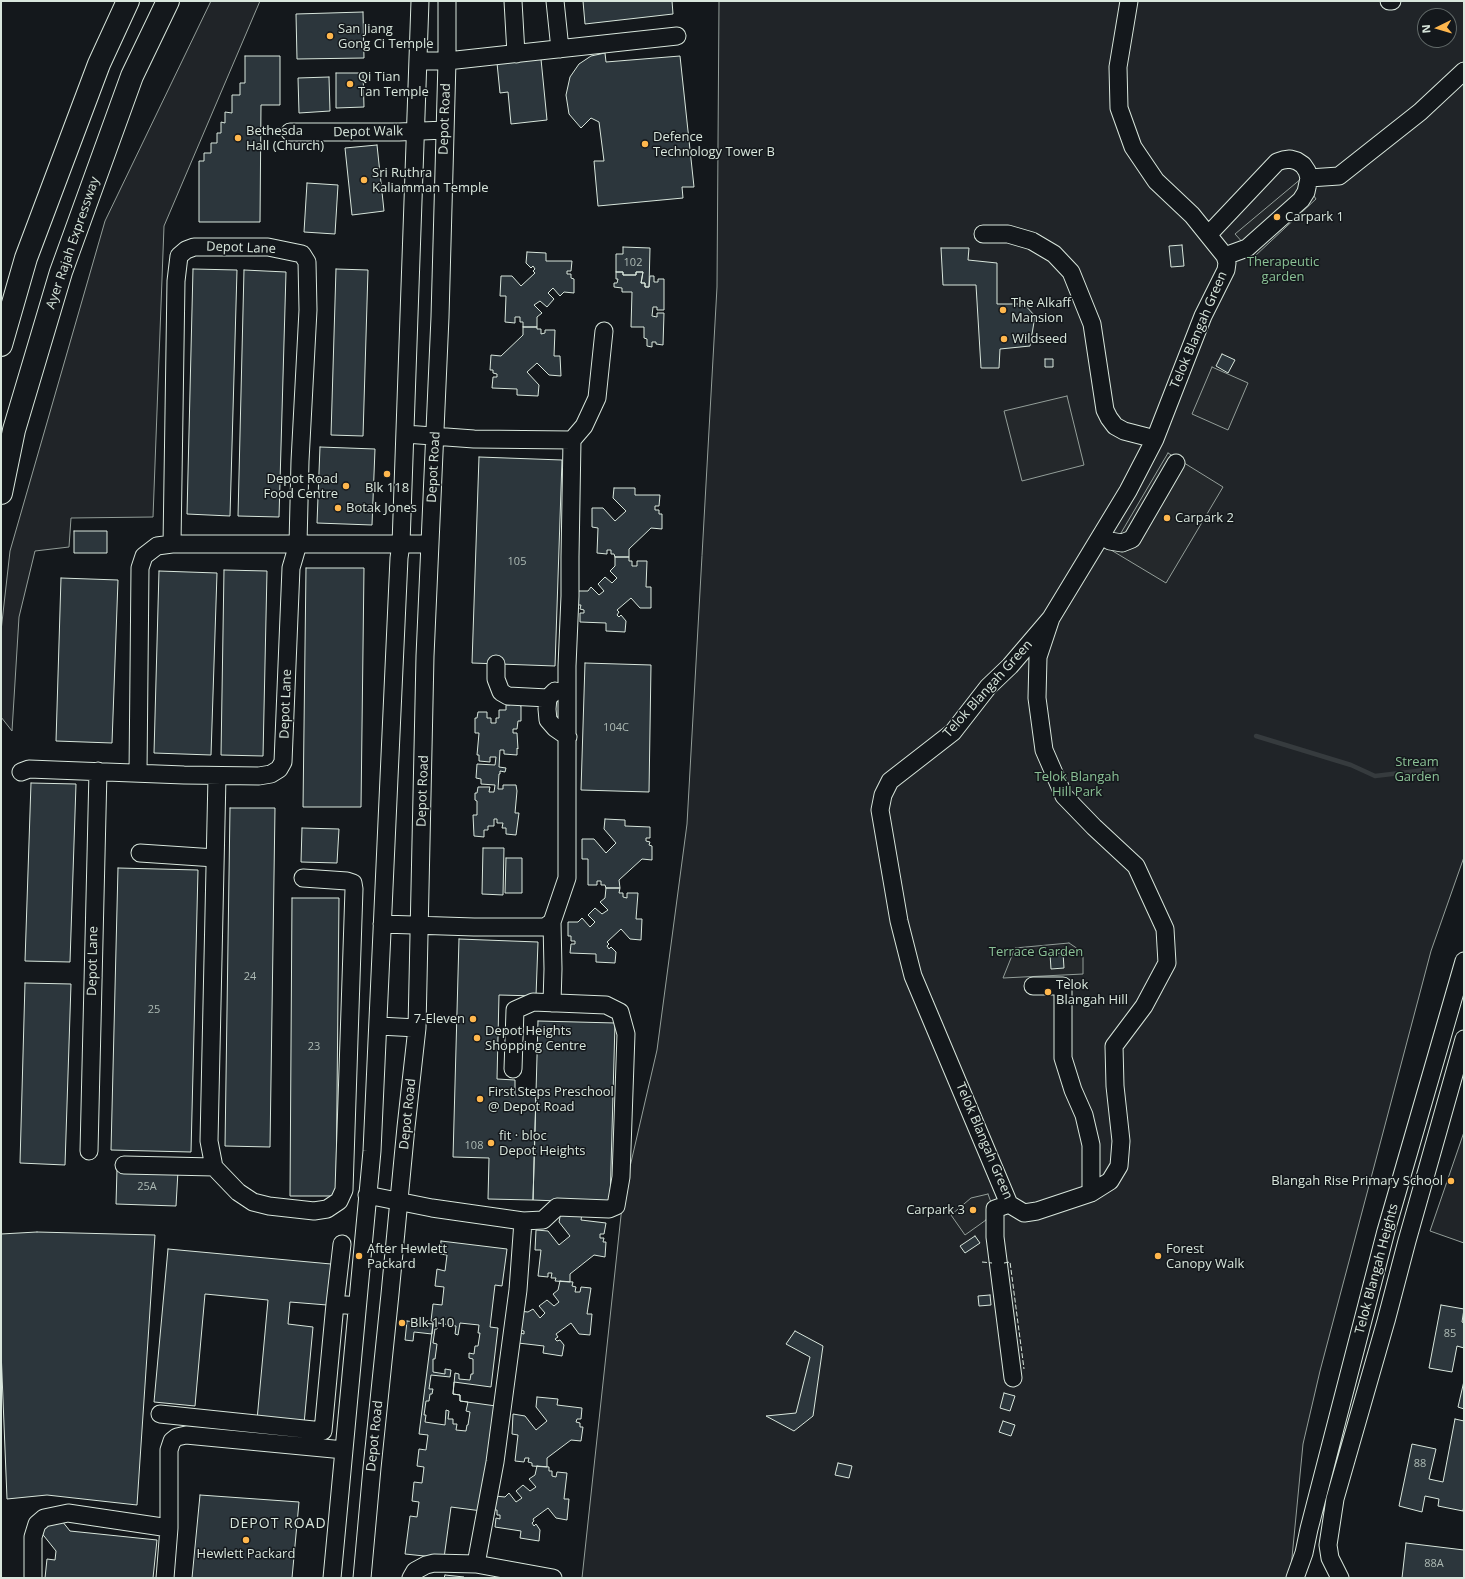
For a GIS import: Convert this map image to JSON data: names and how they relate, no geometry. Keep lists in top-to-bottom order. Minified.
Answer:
{"streets":{"highway":["Ayer Rajah Expressway"],"street":["Depot Road","Depot Walk","Depot Lane","Telok Blangah Green","Telok Blangah Heights"]},"crossings":[["Depot Road","Depot Walk"]],"districts":["DEPOT ROAD"],"parks":["Therapeutic garden","Stream Garden","Telok Blangah Hill Park","Terrace Garden"],"places":["San Jiang Gong Ci Temple","Qi Tian Tan Temple","Bethesda Hall (Church)","Defence Technology Tower B","Sri Ruthra Kaliamman Temple","Carpark 1","The Alkaff Mansion","Wildseed","Blk 118","Depot Road Food Centre","Botak Jones","Carpark 2","Telok Blangah Hill","7-Eleven","Depot Heights Shopping Centre","First Steps Preschool @ Depot Road","fit · bloc Depot Heights","Blangah Rise Primary School","Carpark 3","After Hewlett Packard","Forest Canopy Walk","Blk 110","Hewlett Packard"],"house_numbers":["102","105","104C","24","25","23","108","25A","85","88","88A"],"north":"left"}
